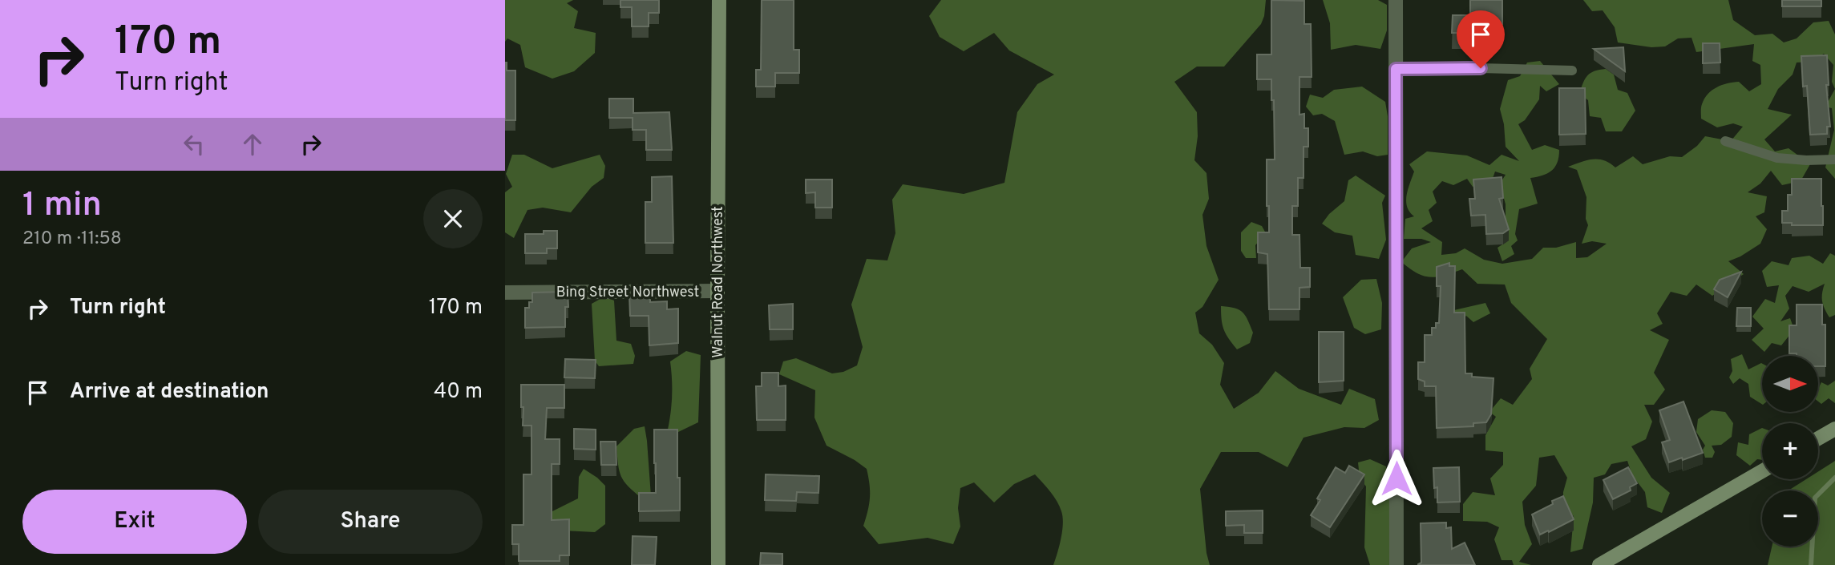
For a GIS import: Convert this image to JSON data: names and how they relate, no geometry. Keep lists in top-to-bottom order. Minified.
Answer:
{"streets":{"street":["Walnut Road Northwest","Bing Street Northwest"]},"crossings":[["Walnut Road Northwest","Bing Street Northwest"]],"north":"right","page":{"turn":["170 m","Turn right"],"heading":["1 min","210 m · 11:58"],"list":[{"name":"Turn right","value":"170 m"},{"name":"Arrive at destination","value":"40 m"}],"map_buttons":["+","−"],"buttons":["Exit","Share"]}}
